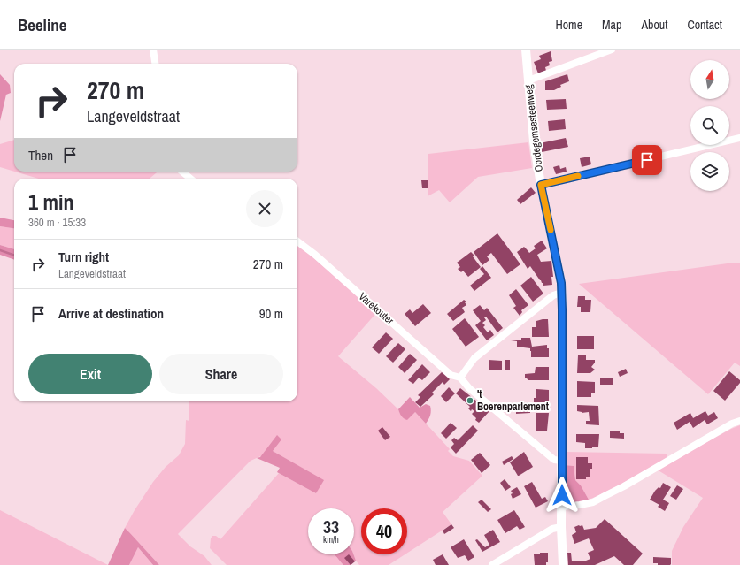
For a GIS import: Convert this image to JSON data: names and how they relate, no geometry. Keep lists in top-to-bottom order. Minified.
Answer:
{"streets":{"street":["Oordegemsesteenweg","Varekouter"]},"crossings":[["Oordegemsesteenweg","Varekouter"]],"places":["'t Boerenparlement"],"north":"top","page":{"header":"Beeline","nav":["Home","Map","About","Contact"],"turn":["270 m","Langeveldstraat"],"then":"Then","heading":["1 min","360 m · 15:33"],"list":[{"name":"Turn right","note":"Langeveldstraat","value":"270 m"},{"name":"Arrive at destination","value":"90 m"}],"buttons":["Exit","Share"],"speed":"33 km/h","limit":"40"}}
